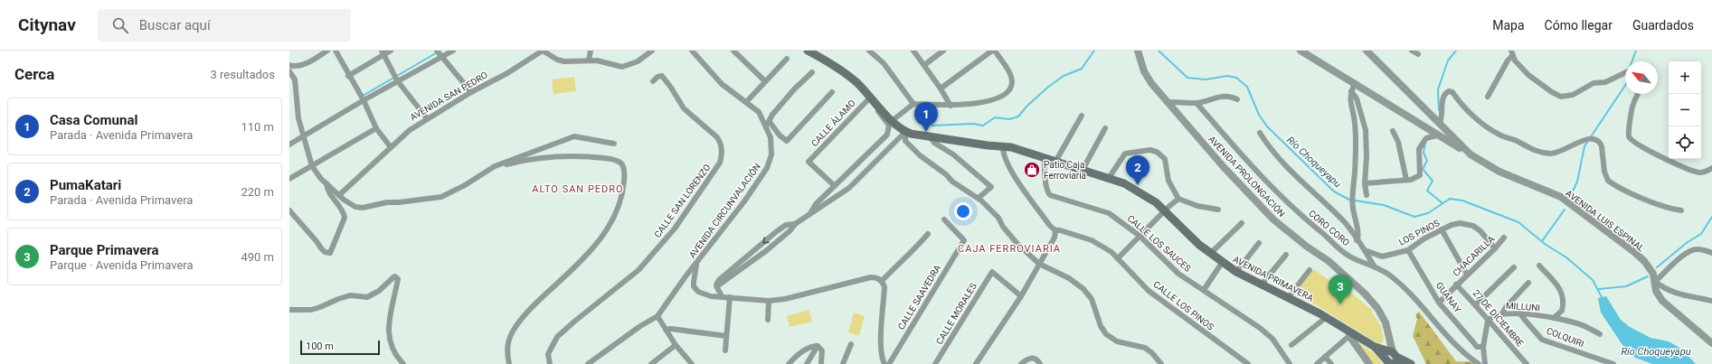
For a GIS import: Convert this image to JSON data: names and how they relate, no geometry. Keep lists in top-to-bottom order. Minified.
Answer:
{"streets":{"main road":["AVENIDA PRIMAVERA"],"street":["AVENIDA SAN PEDRO","CALLE ÁLAMO","AVENIDA PROLONGACIÓN","CALLE SAN LORENZO","AVENIDA CIRCUNVALACIÓN","AVENIDA LUIS ESPINAL","CORO CORO","LOS PINOS","CALLE LOS SAUCES","CHACARILLA","CALLE SAAVEDRA","GUANAY","CALLE LOS PINOS","MILLUNI","CALLE MORALES","27 DE DICIEMBRE","COLQUIRI"]},"crossings":[["CALLE ÁLAMO","AVENIDA PRIMAVERA"],["AVENIDA PROLONGACIÓN","AVENIDA PRIMAVERA"],["LOS PINOS","CHACARILLA"],["LOS PINOS","GUANAY"],["CALLE LOS SAUCES","AVENIDA PRIMAVERA"],["CHACARILLA","GUANAY"],["CHACARILLA","27 DE DICIEMBRE"],["MILLUNI","27 DE DICIEMBRE"],["MILLUNI","COLQUIRI"]],"districts":["ALTO SAN PEDRO","CAJA FERROVIARIA"],"water":["Río Choqueyapu"],"places":{"shop":["Patio Caja Ferroviaria"]},"scale_bar":"100 m","north":"top left","page":{"header":"Citynav","search":"Buscar aquí","nav":["Mapa","Cómo llegar","Guardados"],"heading":["Cerca","3 resultados"],"map_buttons":["+","−"],"list":[{"mark":"1","name":"Casa Comunal","note":"Parada · Avenida Primavera","value":"110 m"},{"mark":"2","name":"PumaKatari","note":"Parada · Avenida Primavera","value":"220 m"},{"mark":"3","name":"Parque Primavera","note":"Parque · Avenida Primavera","value":"490 m"}],"pins":["1","2","3"],"scale":"100 m"}}
